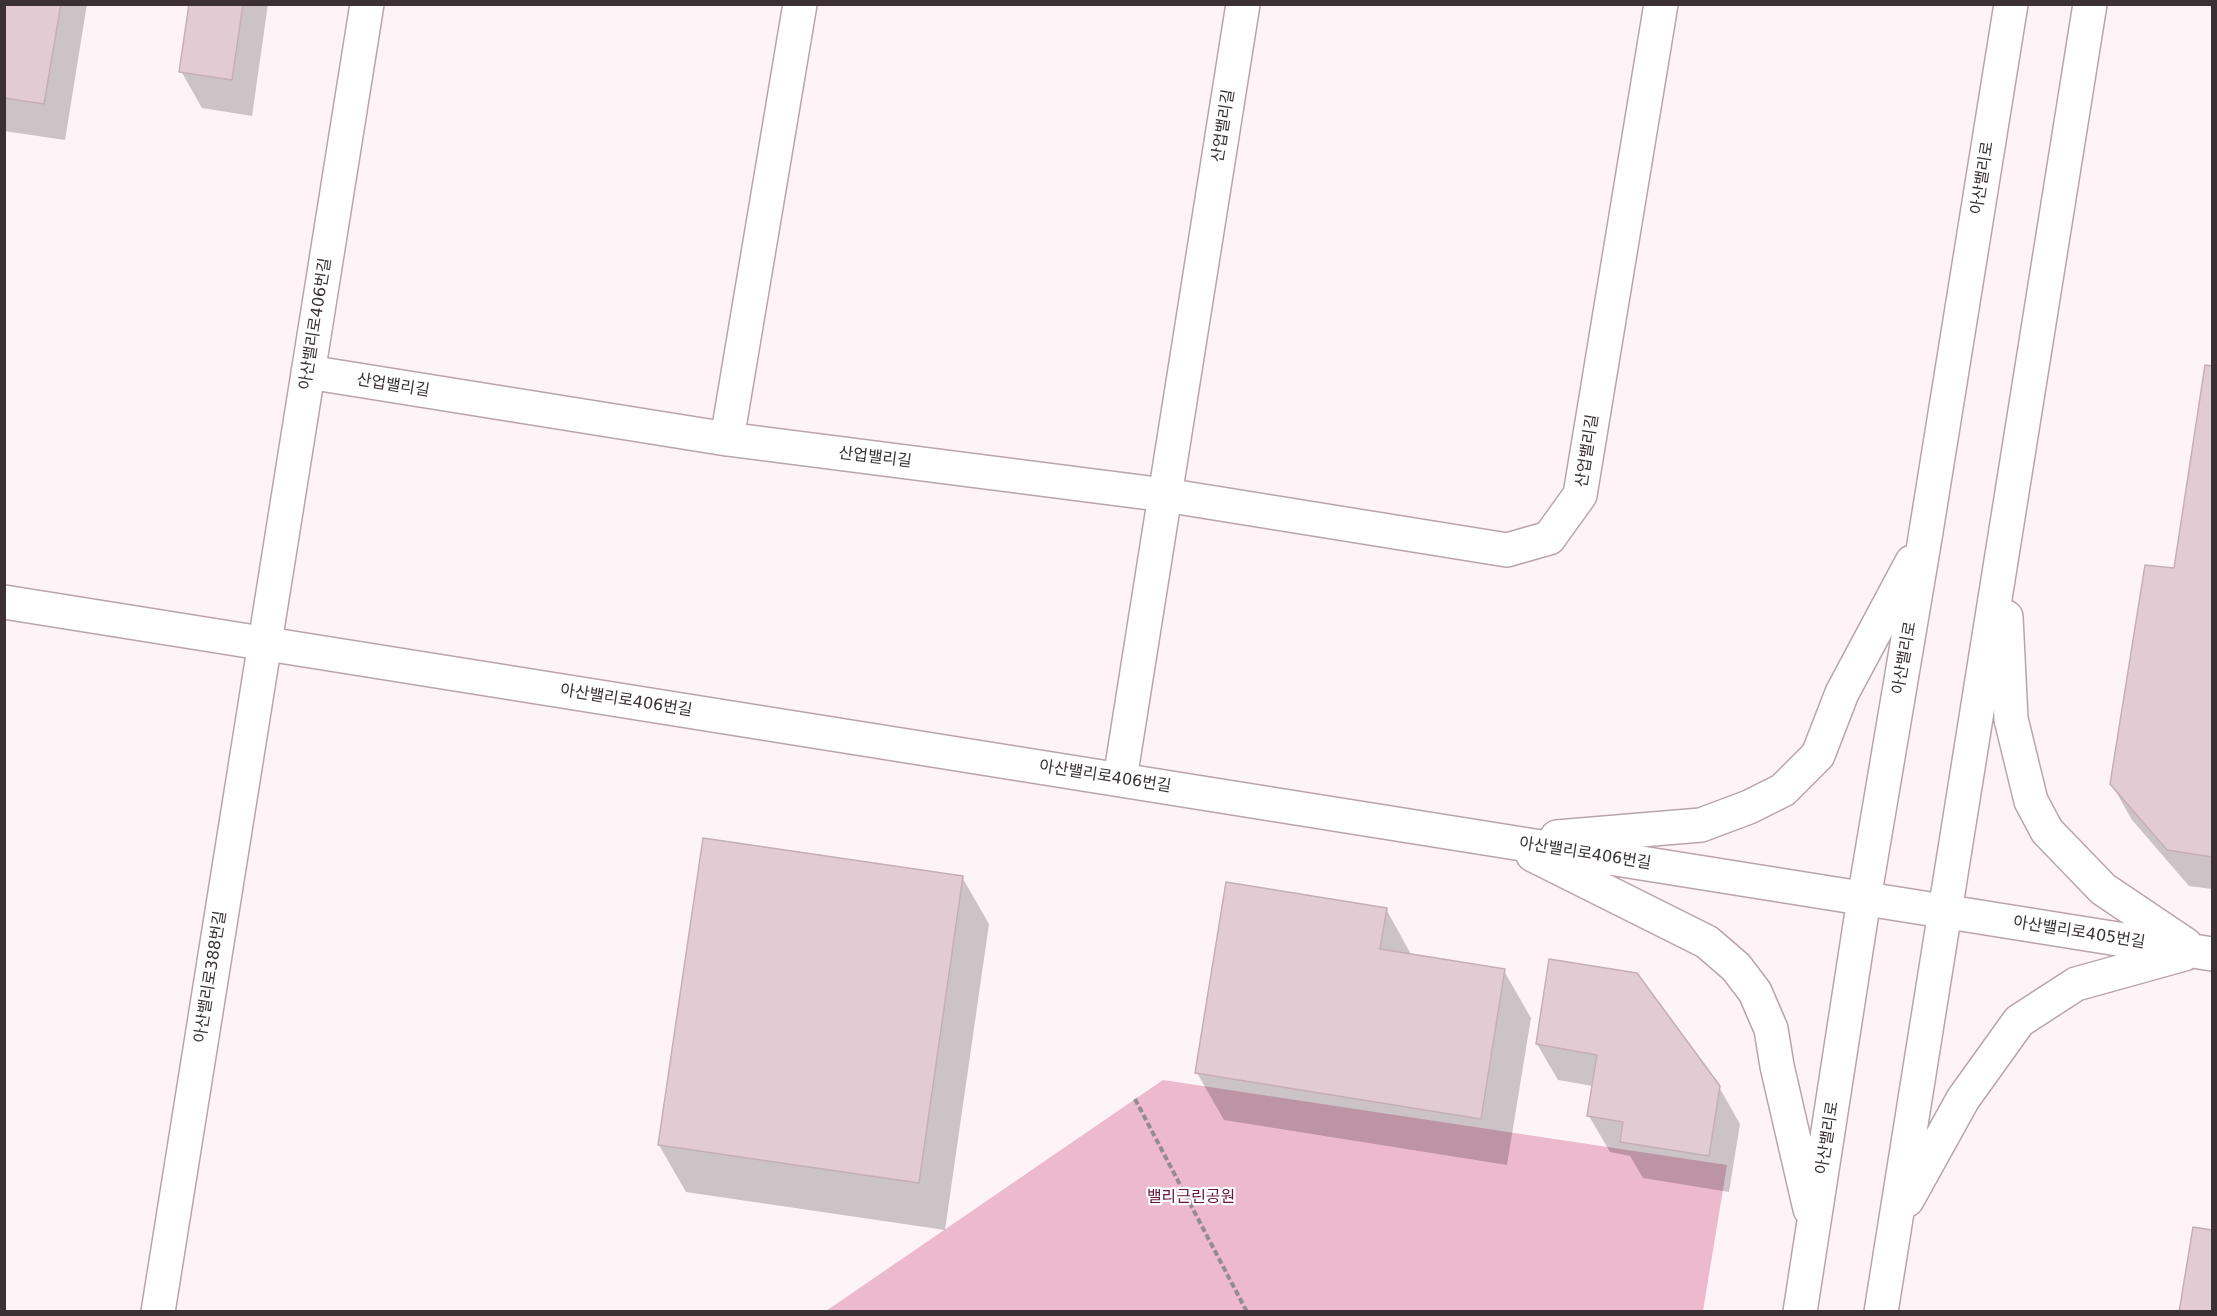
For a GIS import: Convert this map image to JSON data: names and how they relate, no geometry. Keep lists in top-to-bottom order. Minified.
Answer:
{"streets":{"street":["산업밸리길","아산밸리로","아산밸리로406번길","아산밸리로405번길","아산밸리로388번길"]},"crossings":[["산업밸리길","아산밸리로406번길"],["아산밸리로","아산밸리로406번길"],["아산밸리로406번길","아산밸리로405번길"],["아산밸리로406번길","아산밸리로388번길"]],"parks":["밸리근린공원"]}
